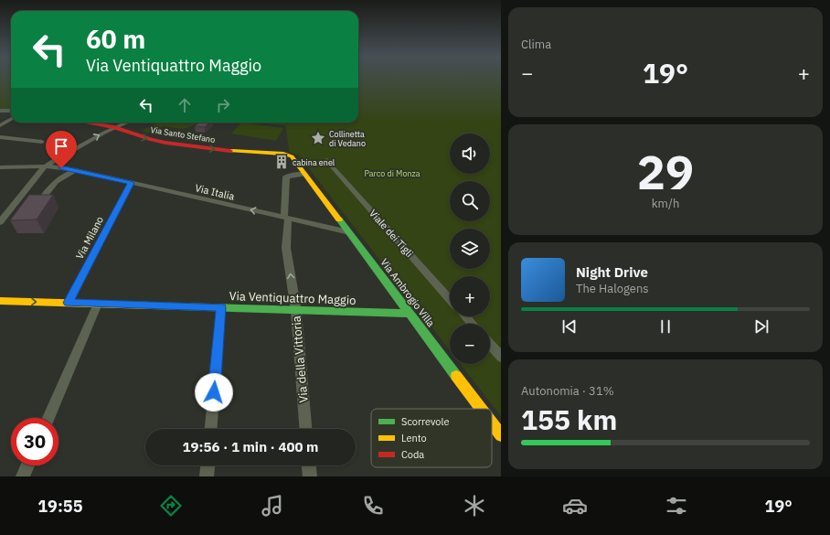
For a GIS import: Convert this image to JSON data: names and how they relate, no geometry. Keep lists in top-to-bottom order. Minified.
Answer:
{"streets":{"street":["Via Santo Stefano","Via Italia","Viale dei Tigli","Via Milano","Via Ambrogio Villa","Via Ventiquattro Maggio","Via della Vittoria"]},"crossings":[["Via Santo Stefano","Via Ambrogio Villa"],["Via Italia","Via Milano"],["Via Italia","Via Ambrogio Villa"],["Via Italia","Via della Vittoria"],["Via Milano","Via Ventiquattro Maggio"],["Via Ambrogio Villa","Via Ventiquattro Maggio"],["Via Ambrogio Villa","Via della Vittoria"],["Via Ventiquattro Maggio","Via della Vittoria"]],"one_way":["Via Santo Stefano","Via Italia"],"parks":["Parco di Monza"],"places":{"place":["Collinetta di Vedano"],"building":["cabina enel"]},"legend":["Scorrevole","Lento","Coda"],"page":{"tile":["Clima",["29","km/h"],["Autonomia · 31%","155 km"]],"turn":["60 m","Via Ventiquattro Maggio"],"heat":["−","19°","+"],"map_buttons":["+","−"],"song":["Night Drive","The Halogens"],"limit":"30","trip":"19:56 · 1 min · 400 m","tabs":["19:55","19°"]}}
